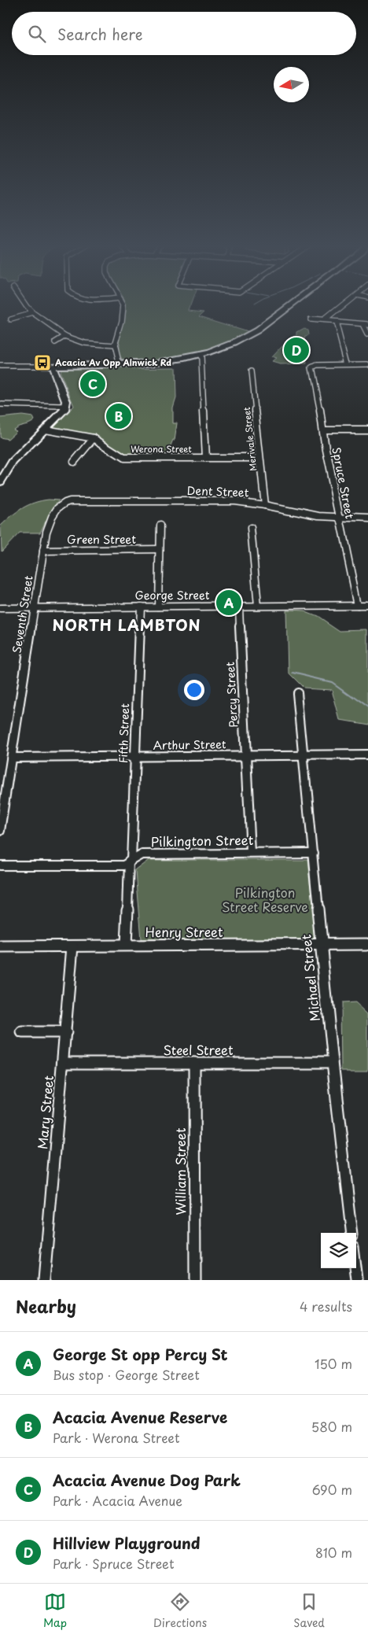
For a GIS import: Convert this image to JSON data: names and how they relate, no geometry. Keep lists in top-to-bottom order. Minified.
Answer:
{"streets":{"street":["Merivale Street","Werona Street","Spruce Street","Dent Street","Green Street","George Street","Seventh Street","Percy Street","Fifth Street","Arthur Street","Pilkington Street","Henry Street","Michael Street","Steel Street","Mary Street","William Street"]},"crossings":[["Merivale Street","Werona Street"],["Merivale Street","Dent Street"],["Spruce Street","Dent Street"],["Spruce Street","George Street"],["Dent Street","Seventh Street"],["Green Street","Seventh Street"],["George Street","Seventh Street"],["George Street","Percy Street"],["George Street","Fifth Street"],["Seventh Street","Arthur Street"],["Percy Street","Arthur Street"],["Percy Street","Pilkington Street"],["Fifth Street","Arthur Street"],["Fifth Street","Pilkington Street"],["Fifth Street","Henry Street"],["Arthur Street","Michael Street"],["Pilkington Street","Michael Street"],["Henry Street","Michael Street"],["Henry Street","Mary Street"],["Michael Street","Steel Street"],["Steel Street","Mary Street"],["Steel Street","William Street"]],"districts":["NORTH LAMBTON"],"parks":["Pilkington Street Reserve"],"places":{"bus stop":["Acacia Av Opp Alnwick Rd"]},"north":"left","page":{"search":"Search here","pins":["D","C","B","A"],"heading":["Nearby","4 results"],"list":[{"mark":"A","name":"George St opp Percy St","note":"Bus stop · George Street","value":"150 m"},{"mark":"B","name":"Acacia Avenue Reserve","note":"Park · Werona Street","value":"580 m"},{"mark":"C","name":"Acacia Avenue Dog Park","note":"Park · Acacia Avenue","value":"690 m"},{"mark":"D","name":"Hillview Playground","note":"Park · Spruce Street","value":"810 m"}],"nav":["Map","Directions","Saved"]}}
